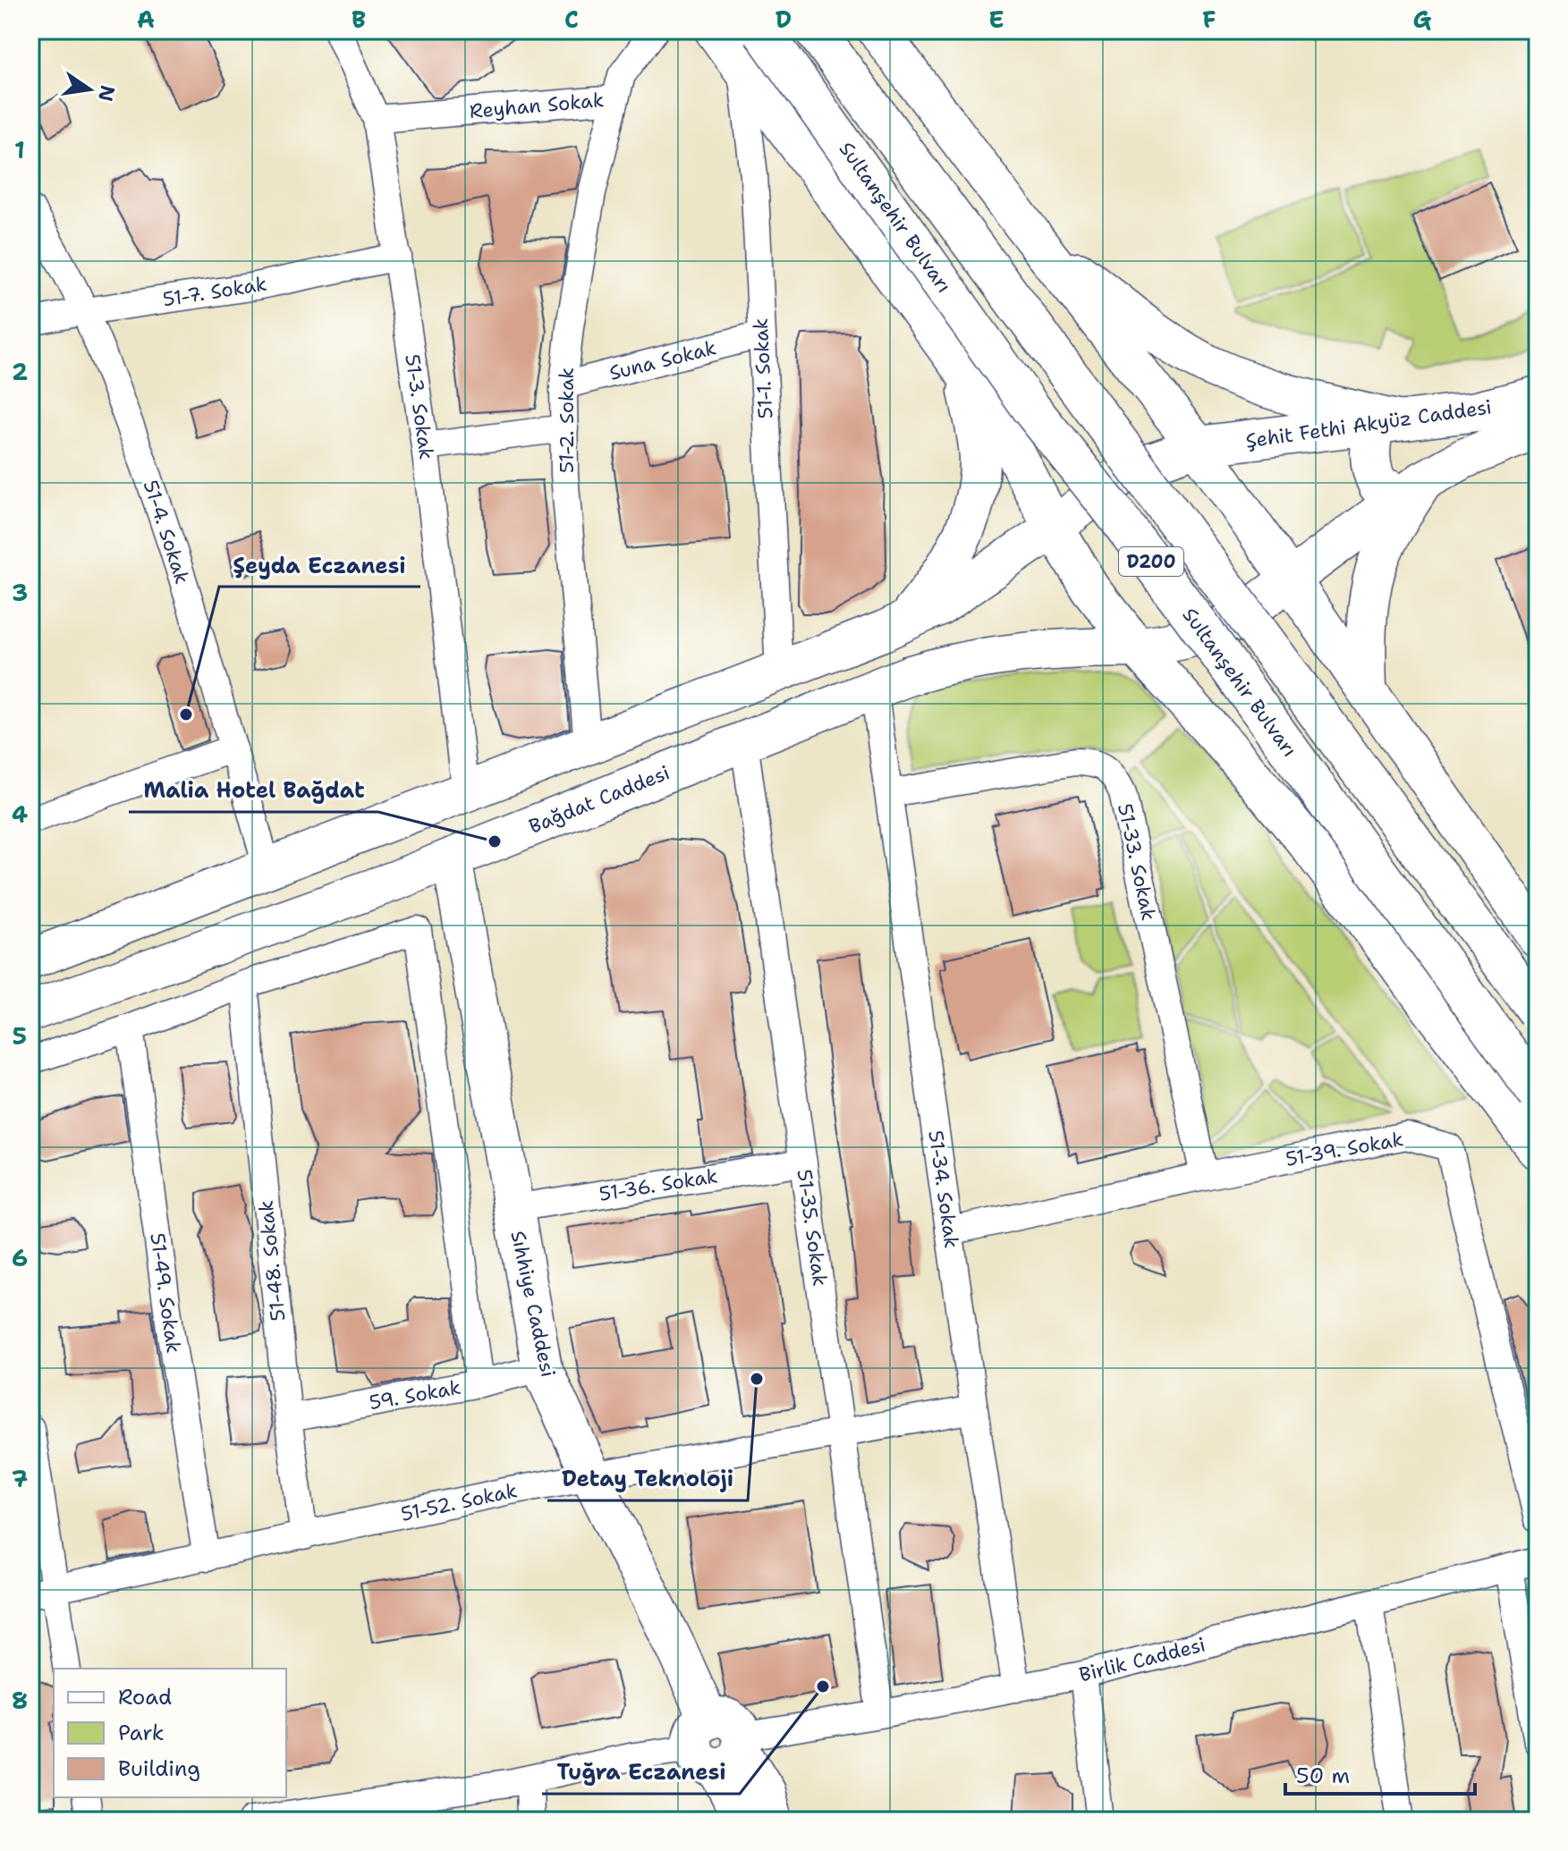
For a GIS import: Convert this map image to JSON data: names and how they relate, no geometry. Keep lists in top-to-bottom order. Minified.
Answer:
{"streets":{"main road":["Sultanşehir Bulvarı","Şehit Fethi Akyüz Caddesi","D200","Bağdat Caddesi","Sıhhiye Caddesi"],"street":["Reyhan Sokak","51-7. Sokak","Suna Sokak","51-1. Sokak","51-3. Sokak","51-2. Sokak","51-4. Sokak","51-33. Sokak","51-39. Sokak","51-36. Sokak","51-34. Sokak","51-35. Sokak","51-48. Sokak","51-49. Sokak","59. Sokak","51-52. Sokak","Birlik Caddesi"]},"crossings":[["Reyhan Sokak","51-3. Sokak"],["Reyhan Sokak","51-2. Sokak"],["51-7. Sokak","51-3. Sokak"],["51-7. Sokak","51-4. Sokak"],["Suna Sokak","51-1. Sokak"],["Suna Sokak","51-2. Sokak"],["Şehit Fethi Akyüz Caddesi","Bağdat Caddesi"],["Bağdat Caddesi","51-34. Sokak"],["Bağdat Caddesi","51-35. Sokak"],["Bağdat Caddesi","Sıhhiye Caddesi"],["51-33. Sokak","51-39. Sokak"],["51-33. Sokak","51-34. Sokak"],["51-39. Sokak","51-34. Sokak"],["51-36. Sokak","51-35. Sokak"],["51-36. Sokak","Sıhhiye Caddesi"],["51-34. Sokak","51-52. Sokak"],["51-34. Sokak","Birlik Caddesi"],["51-35. Sokak","51-52. Sokak"],["51-35. Sokak","Birlik Caddesi"],["51-48. Sokak","59. Sokak"],["51-48. Sokak","51-52. Sokak"],["51-49. Sokak","51-52. Sokak"],["Sıhhiye Caddesi","59. Sokak"],["Sıhhiye Caddesi","51-52. Sokak"],["Sıhhiye Caddesi","Birlik Caddesi"]],"places":["Şeyda Eczanesi","Malia Hotel Bağdat","Detay Teknoloji","Tuğra Eczanesi"],"legend":["Road","Park","Building"],"scale_bar":"50 m","north":"right","grid":{"columns":["A","B","C","D","E","F","G"],"rows":["1","2","3","4","5","6","7","8"]}}
